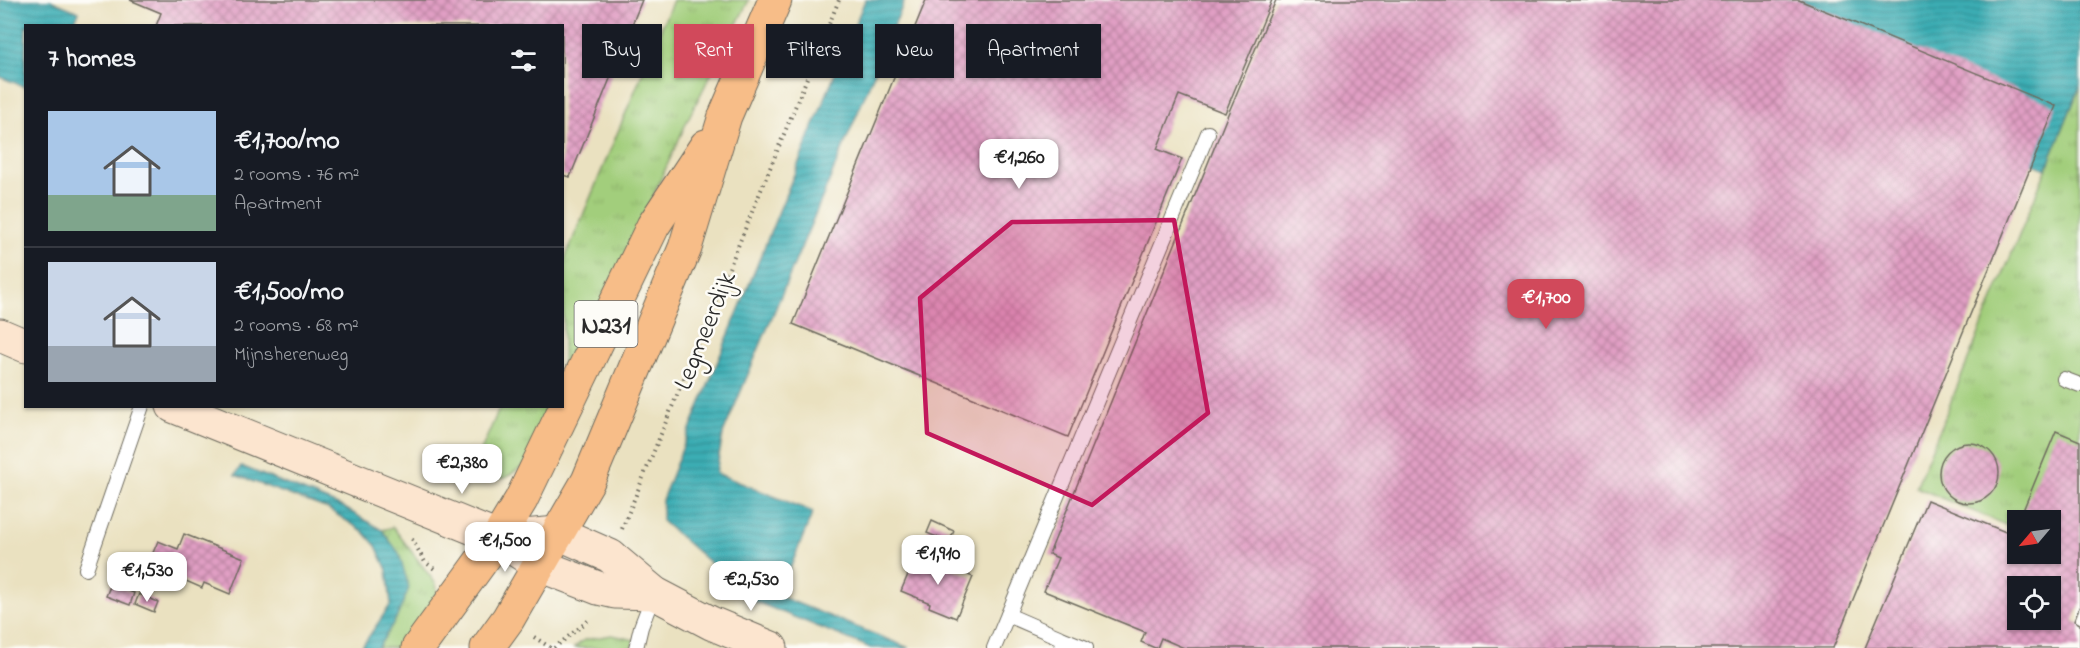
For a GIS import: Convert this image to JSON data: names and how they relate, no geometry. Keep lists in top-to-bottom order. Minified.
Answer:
{"streets":{"main road":["N231","Legmeerdijk"]},"north":"bottom left","page":{"chip":["Buy","Rent","Filters","New","Apartment"],"heading":"7 homes","list":[{"name":"€1,700/mo","note":"2 rooms · 76 m² · Apartment"},{"name":"€1,500/mo","note":"2 rooms · 68 m² · Mijnsherenweg"}],"price":["€1,260","€1,700","€2,380","€1,500","€1,910","€1,530","€2,530"]}}
